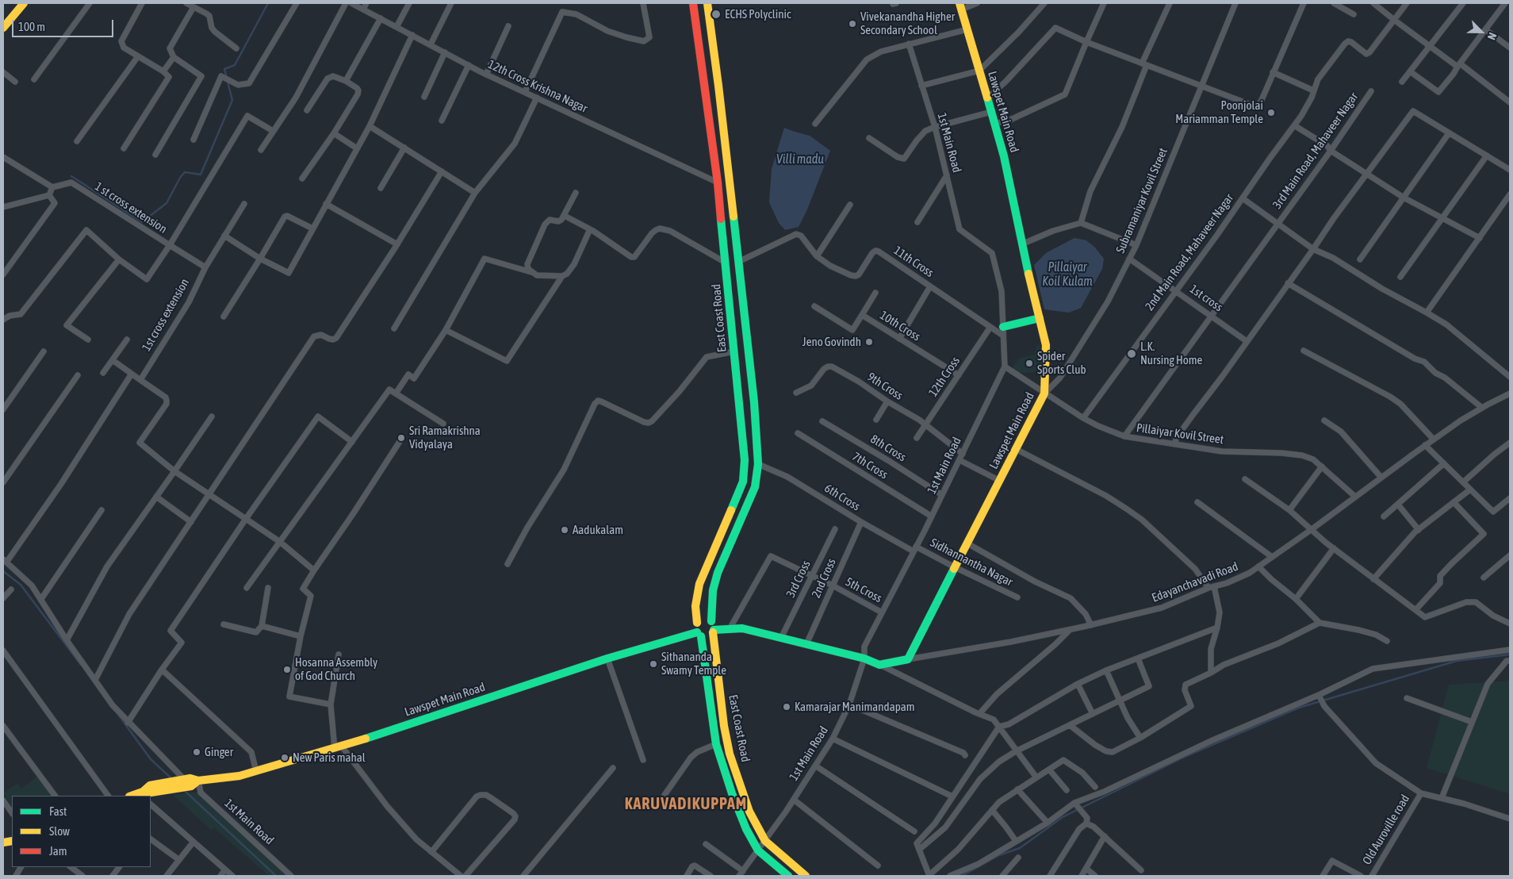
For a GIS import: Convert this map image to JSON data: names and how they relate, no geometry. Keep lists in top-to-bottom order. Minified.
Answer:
{"streets":{"main road":["Lawspet Main Road","East Coast Road"],"street":["12th Cross Krishna Nagar","1st Main Road","3rd Main Road, Mahaveer Nagar","Subramaniyar Kovil Street","1 st cross extension","2nd Main Road, Mahaveer Nagar","11th Cross","1st cross","1st cross extension","10th Cross","12th Cross","9th Cross","Pillaiyar Kovil Street","8th Cross","7th Cross","6th Cross","Sidhannantha Nagar","2nd Cross","3rd Cross","Edayanchavadi Road","5th Cross","Old Auroville road"]},"crossings":[["12th Cross Krishna Nagar","East Coast Road"],["Lawspet Main Road","1st Main Road"],["Lawspet Main Road","Subramaniyar Kovil Street"],["Lawspet Main Road","East Coast Road"],["Lawspet Main Road","Pillaiyar Kovil Street"],["Lawspet Main Road","Sidhannantha Nagar"],["Lawspet Main Road","Edayanchavadi Road"],["1st Main Road","11th Cross"],["1st Main Road","East Coast Road"],["1st Main Road","9th Cross"],["1st Main Road","Pillaiyar Kovil Street"],["1st Main Road","8th Cross"],["1st Main Road","7th Cross"],["1st Main Road","6th Cross"],["1st Main Road","Sidhannantha Nagar"],["1st Main Road","5th Cross"],["3rd Main Road, Mahaveer Nagar","1st cross"],["3rd Main Road, Mahaveer Nagar","Pillaiyar Kovil Street"],["Subramaniyar Kovil Street","1st cross"],["Subramaniyar Kovil Street","Pillaiyar Kovil Street"],["2nd Main Road, Mahaveer Nagar","1st cross"],["2nd Main Road, Mahaveer Nagar","Pillaiyar Kovil Street"],["11th Cross","East Coast Road"],["11th Cross","12th Cross"],["East Coast Road","6th Cross"],["10th Cross","12th Cross"],["12th Cross","9th Cross"],["Pillaiyar Kovil Street","Edayanchavadi Road"],["6th Cross","Sidhannantha Nagar"],["6th Cross","2nd Cross"],["2nd Cross","5th Cross"],["3rd Cross","5th Cross"]],"districts":["KARUVADIKUPPAM"],"water":["Villi madu","Pillaiyar Koil Kulam"],"places":["ECHS Polyclinic","Vivekanandha Higher Secondary School","Poonjolai Mariamman Temple","Jeno Govindh","L.K. Nursing Home","Spider Sports Club","Sri Ramakrishna Vidyalaya","Aadukalam","Sithananda Swamy Temple","Hosanna Assembly of God Church","Kamarajar Manimandapam","Ginger","New Paris mahal"],"legend":["Fast","Slow","Jam"],"scale_bar":"100 m","north":"bottom right"}
